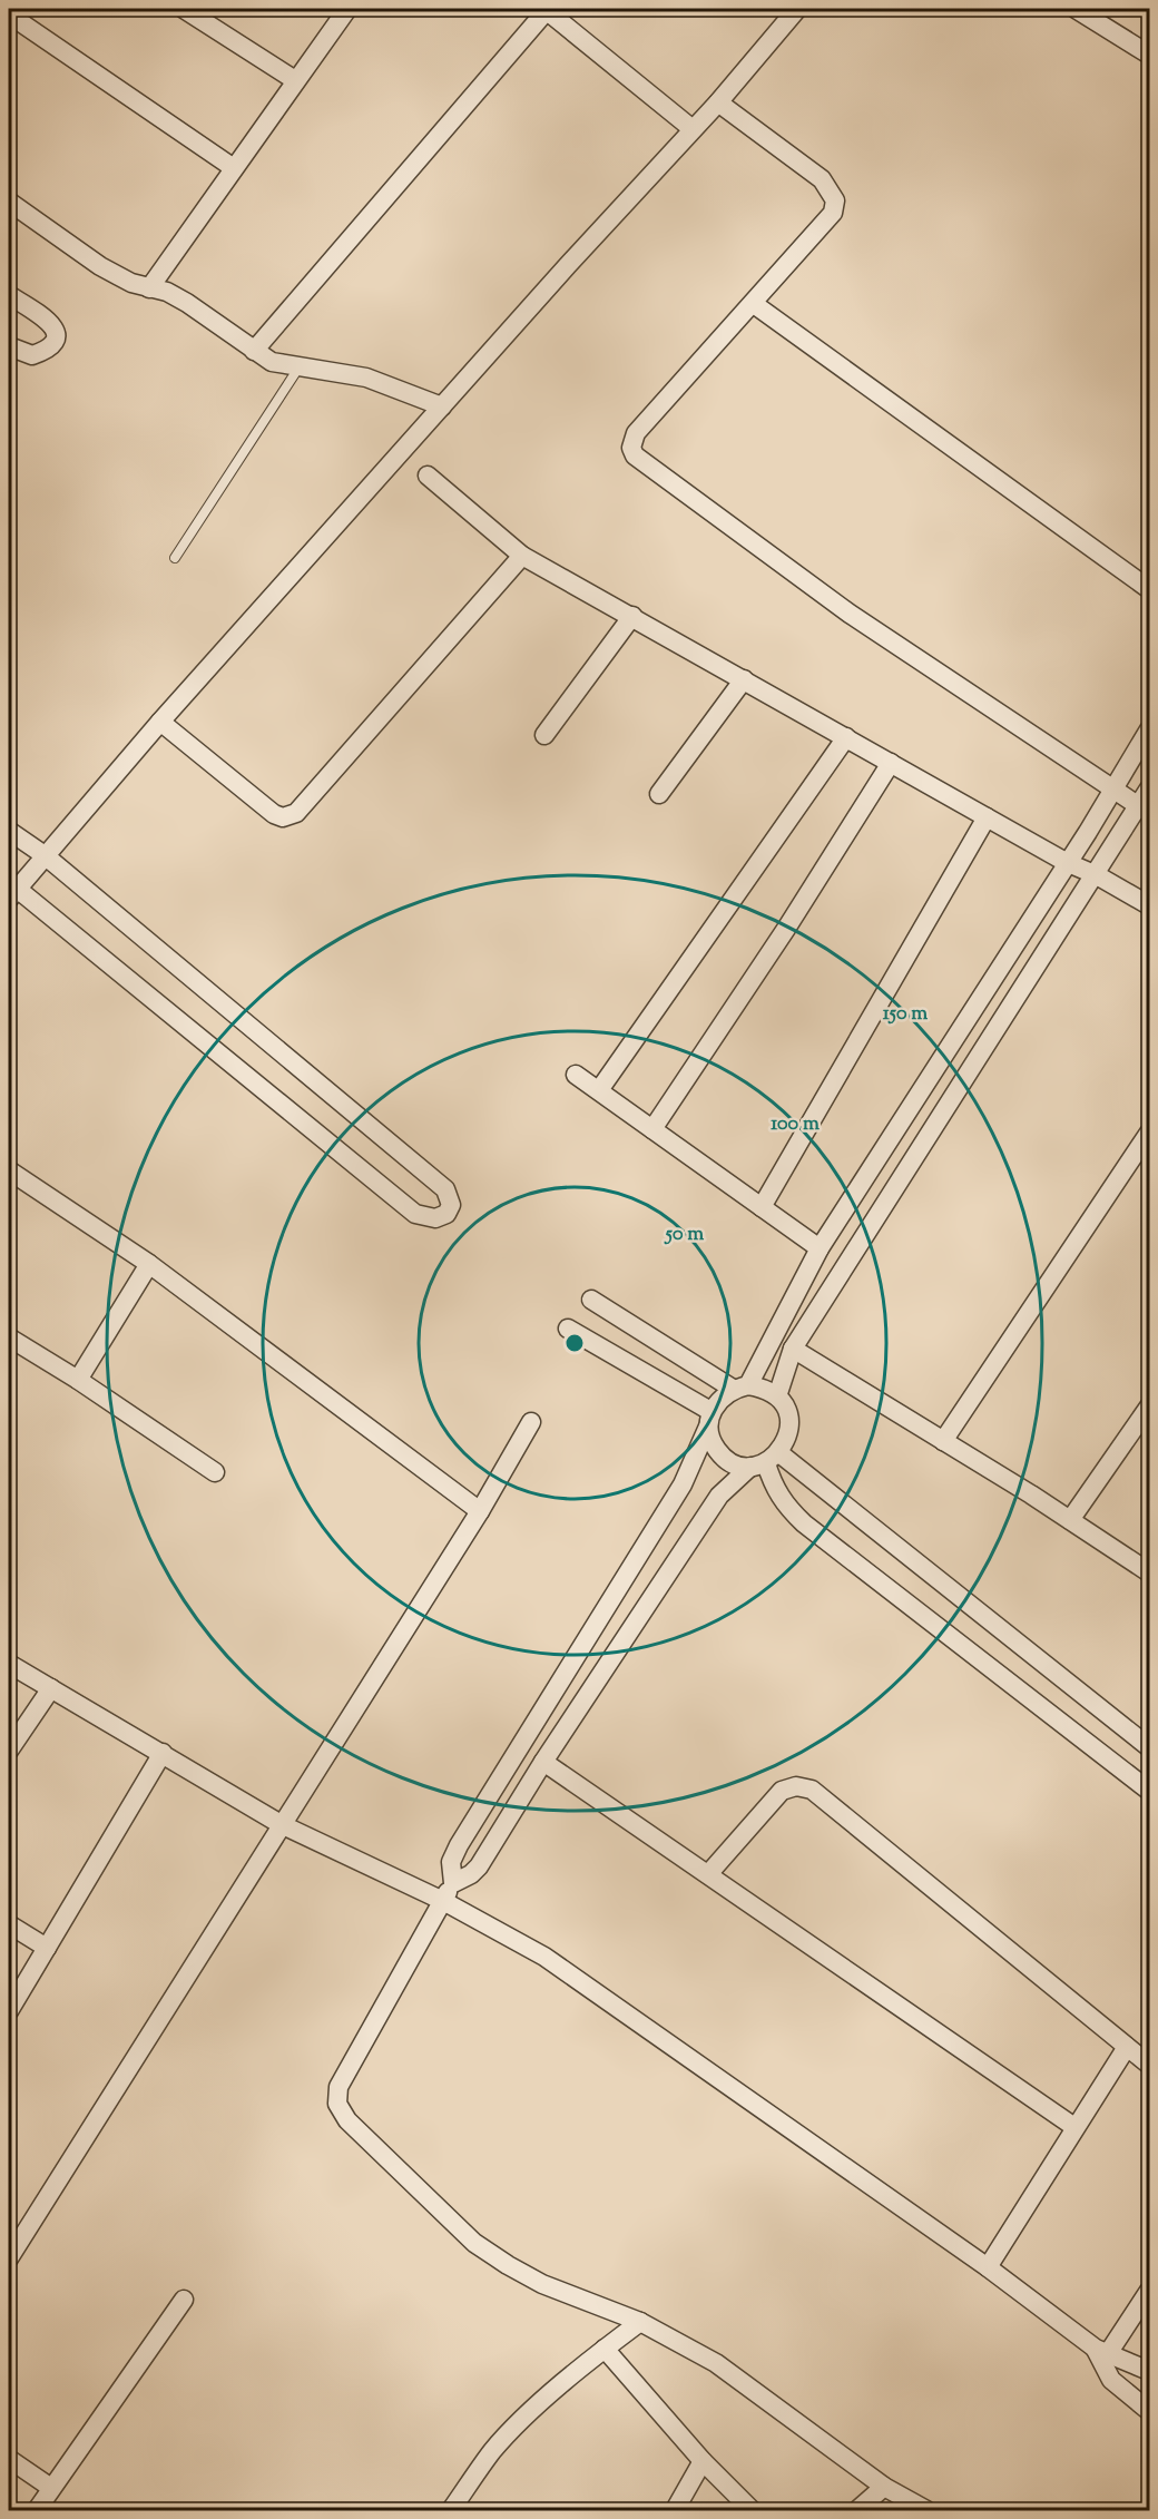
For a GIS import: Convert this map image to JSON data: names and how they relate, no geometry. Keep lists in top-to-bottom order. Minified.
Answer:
{"rings":["150 m","100 m","50 m"]}
